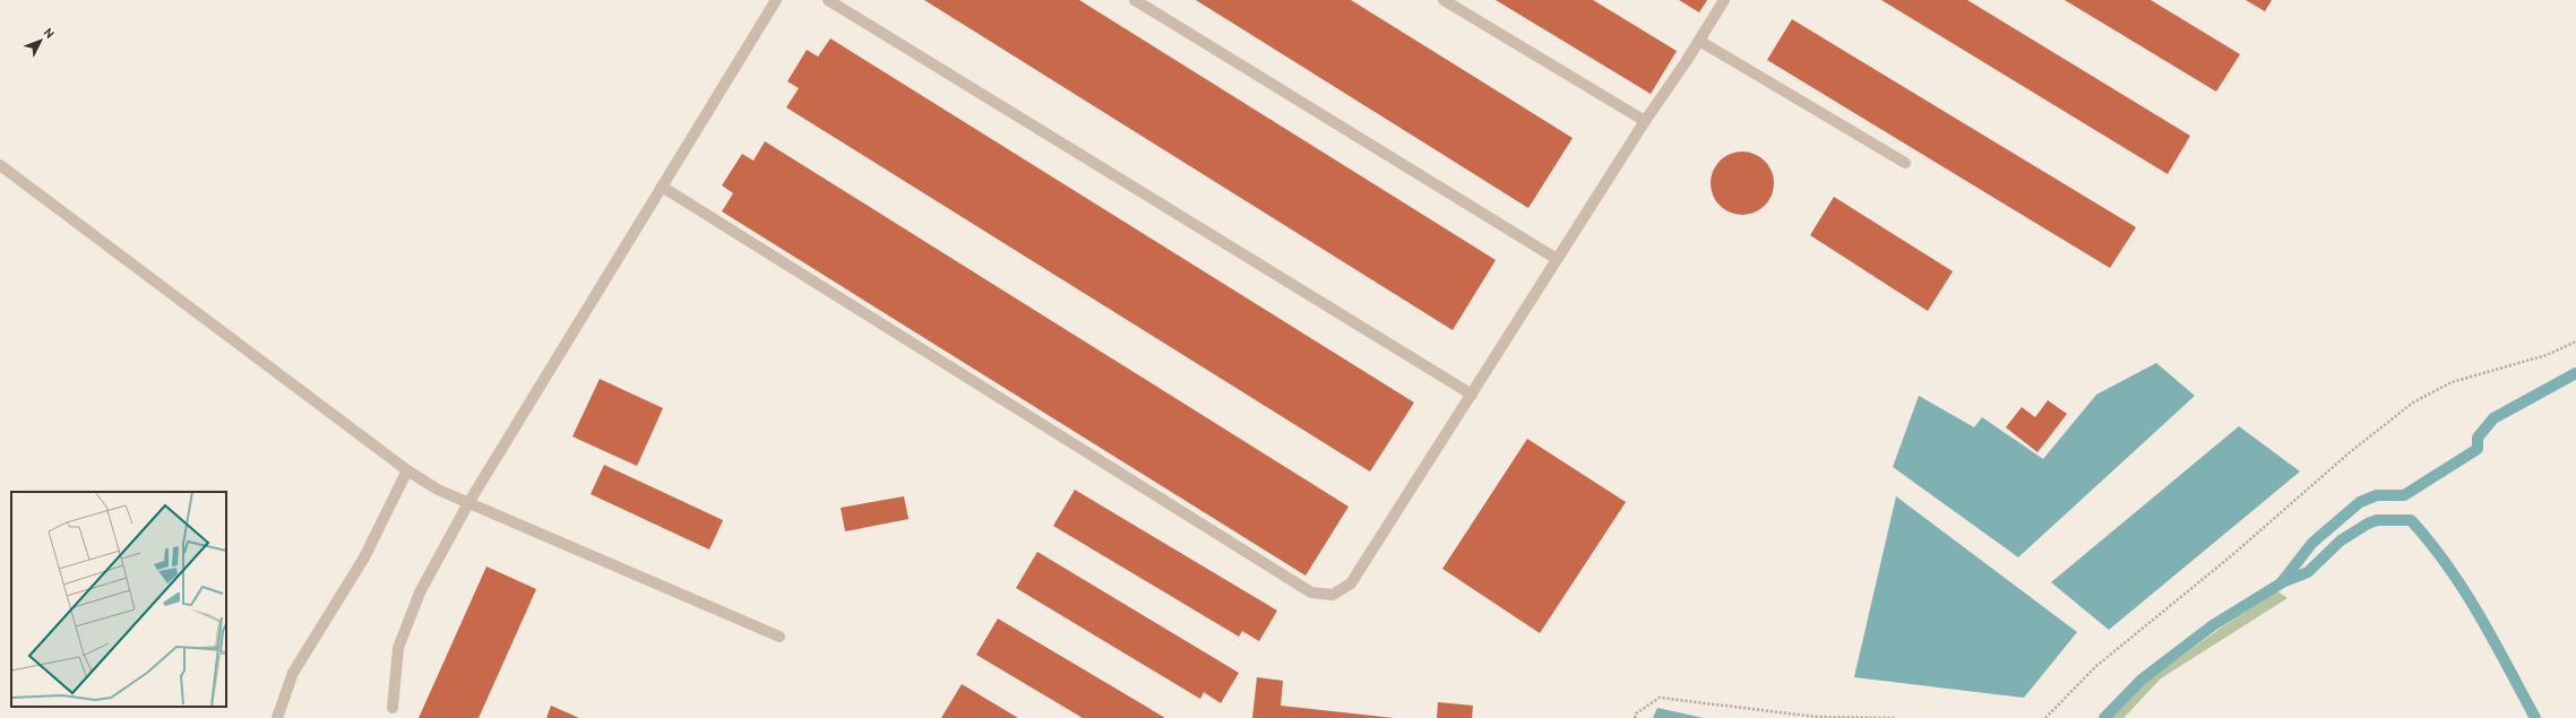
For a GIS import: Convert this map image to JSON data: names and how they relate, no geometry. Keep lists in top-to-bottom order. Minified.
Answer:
{"north":"top right"}
